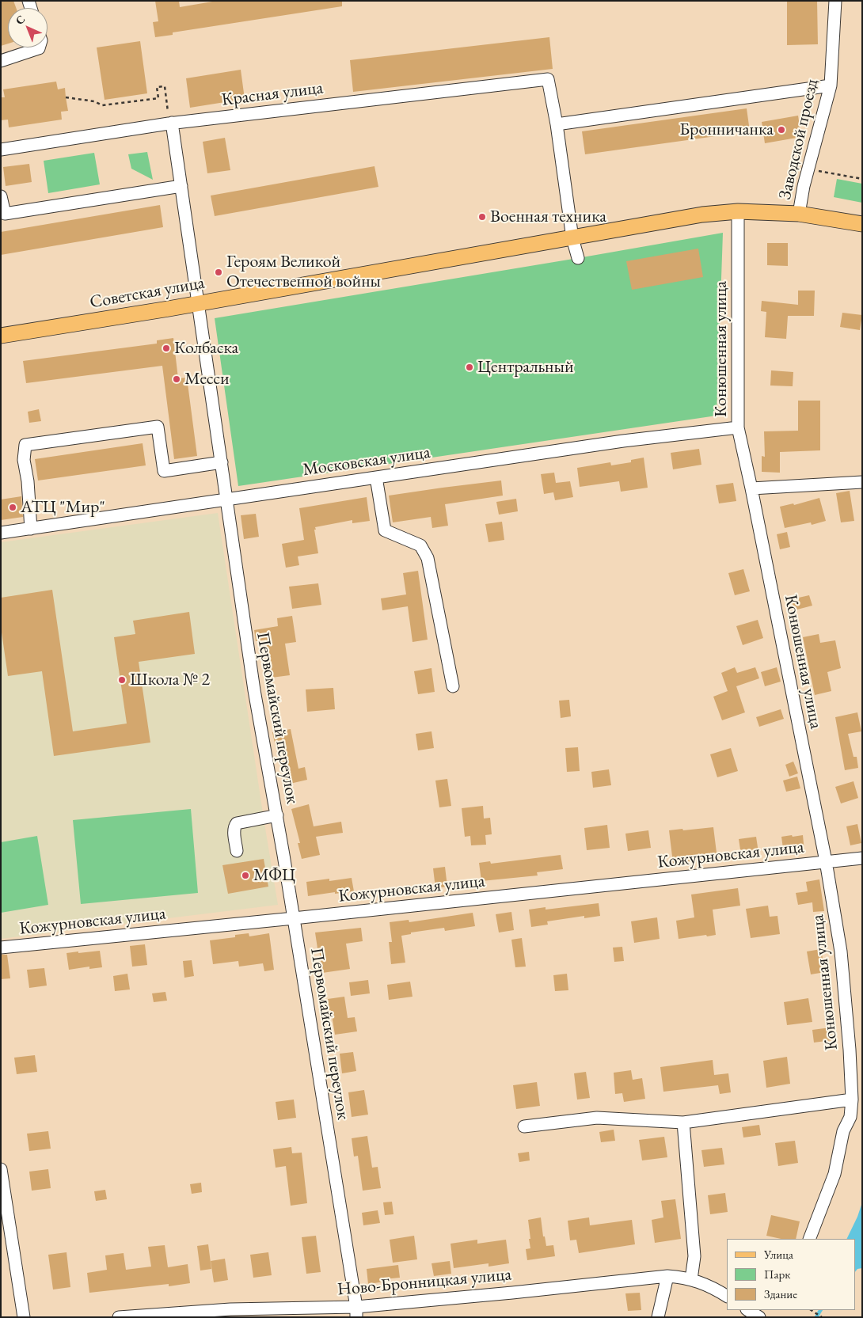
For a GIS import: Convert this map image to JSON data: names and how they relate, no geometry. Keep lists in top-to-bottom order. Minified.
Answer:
{"streets":{"main road":["Советская улица"],"street":["Красная улица","Заводской проезд","Конюшенная улица","Московская улица","Первомайский переулок","Кожурновская улица","Ново-Бронницкая улица"]},"crossings":[["Красная улица","Первомайский переулок"],["Заводской проезд","Советская улица"],["Советская улица","Конюшенная улица"],["Советская улица","Первомайский переулок"],["Конюшенная улица","Московская улица"],["Конюшенная улица","Кожурновская улица"],["Московская улица","Первомайский переулок"],["Первомайский переулок","Кожурновская улица"],["Первомайский переулок","Ново-Бронницкая улица"]],"places":["Бронничанка","Военная техника","Героям Великой Отечественной войны","Колбаска","Центральный","Месси","АТЦ \"Мир\"","Школа № 2","МФЦ"],"legend":["Улица","Парк","Здание"],"north":"top left"}
